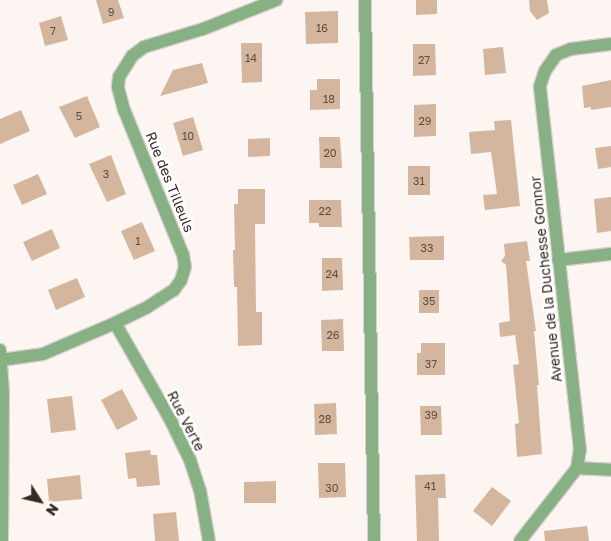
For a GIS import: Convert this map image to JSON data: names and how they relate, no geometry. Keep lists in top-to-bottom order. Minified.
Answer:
{"streets":{"street":["Rue des Tilleuls","Avenue de la Duchesse Gonnor","Rue Verte"]},"crossings":[["Rue des Tilleuls","Rue Verte"]],"house_numbers":["9","16","7","14","27","18","5","29","10","20","3","31","22","1","33","24","35","26","37","39","28","41","30"],"north":"bottom right"}
